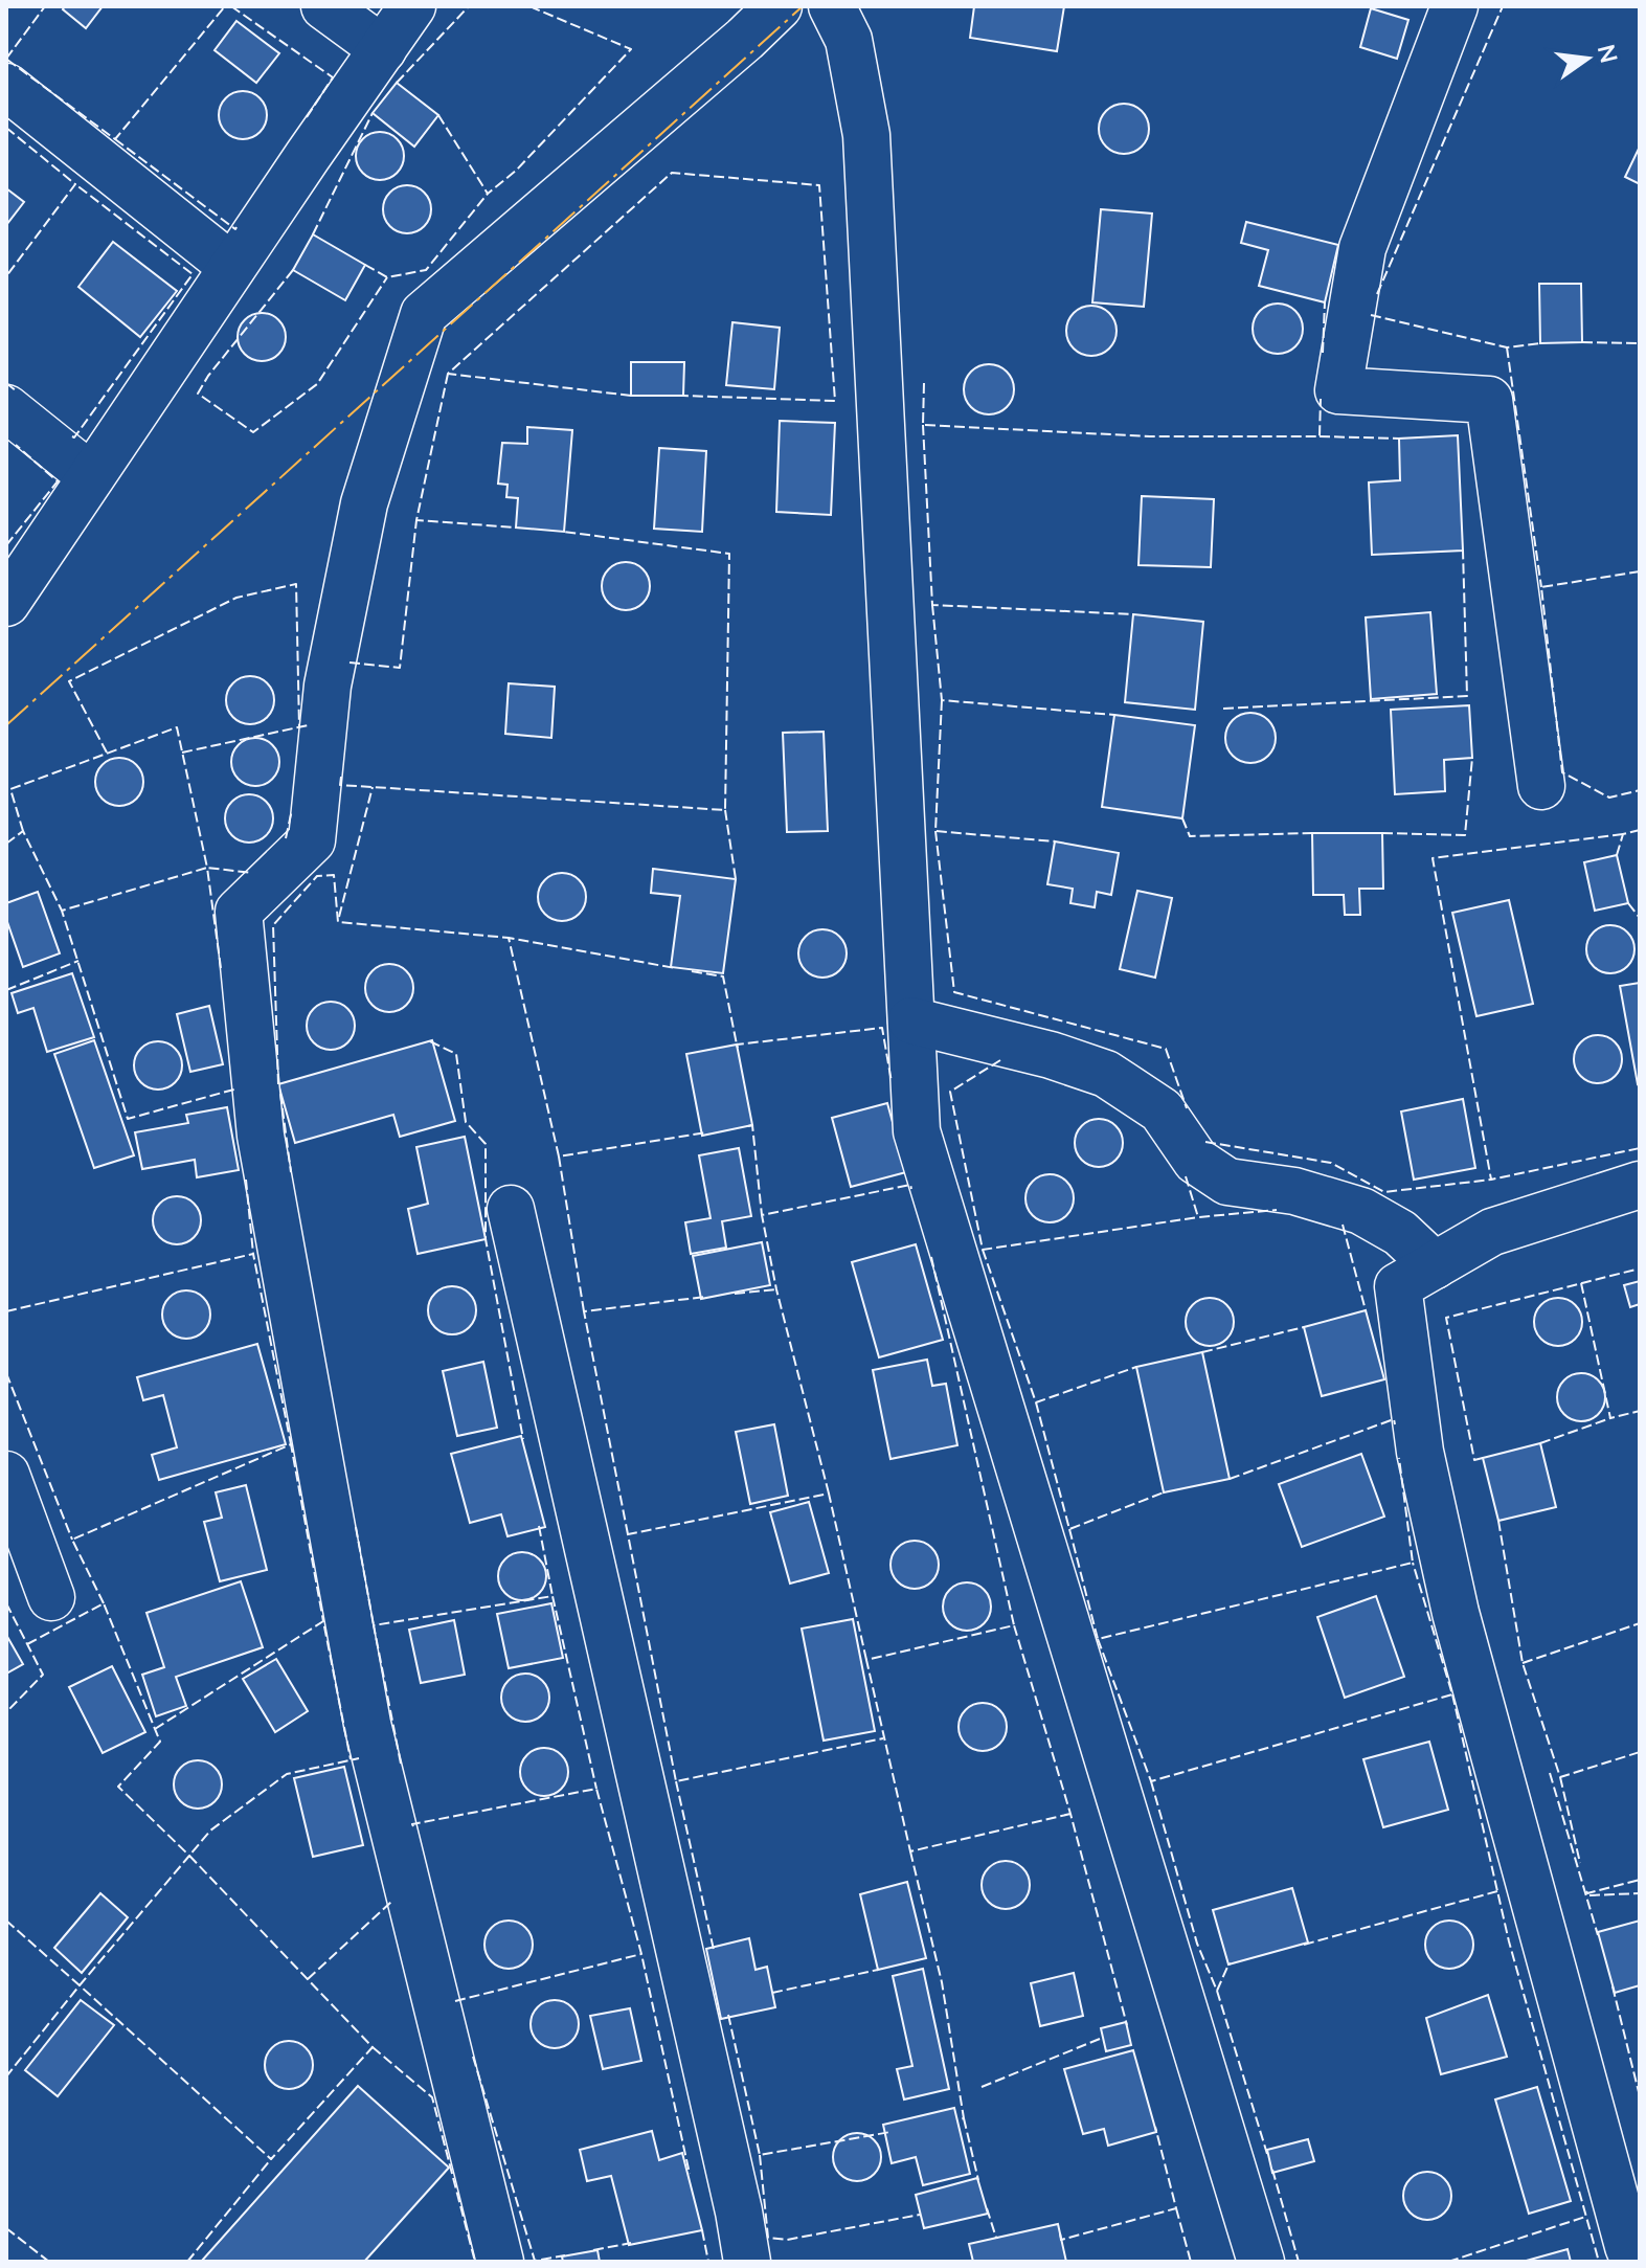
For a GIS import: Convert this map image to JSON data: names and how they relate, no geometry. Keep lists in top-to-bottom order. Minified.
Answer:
{"north":"right"}
